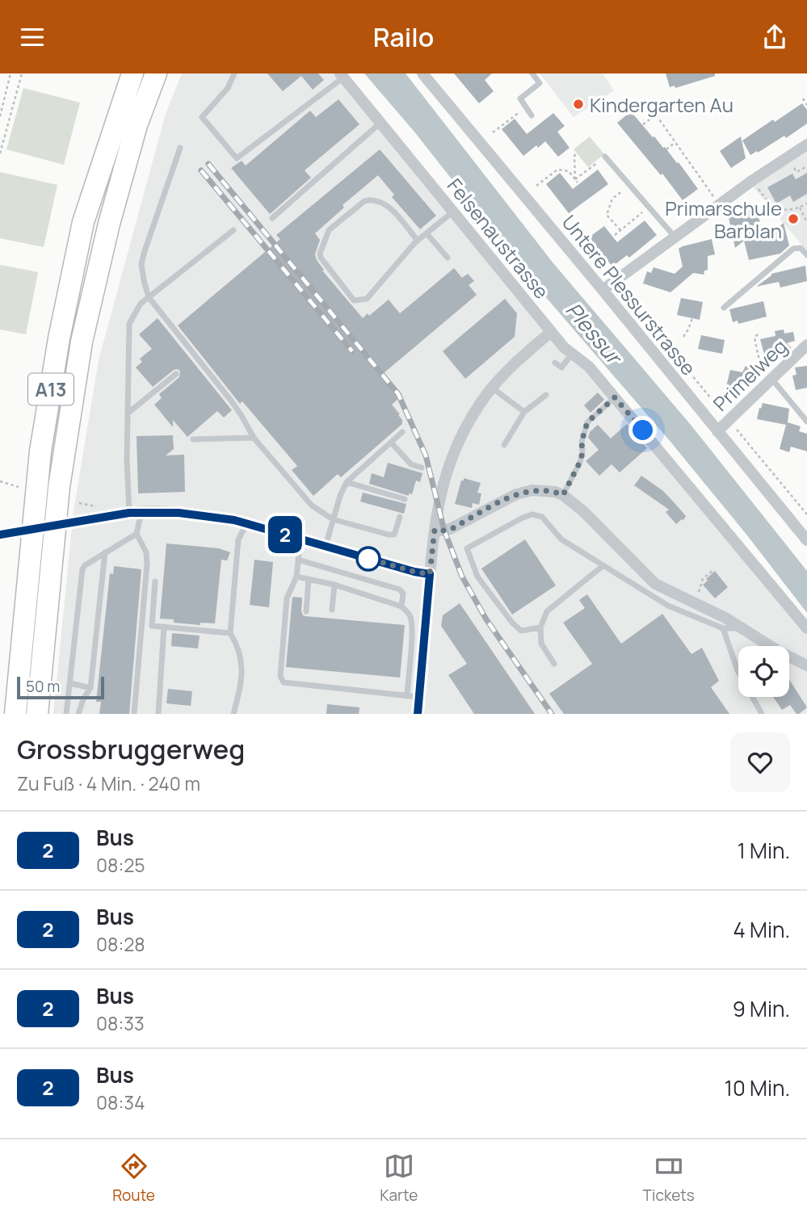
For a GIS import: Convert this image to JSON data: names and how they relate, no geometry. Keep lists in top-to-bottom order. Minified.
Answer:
{"streets":{"highway":["A13"],"street":["Felsenaustrasse","Untere Plessurstrasse","Primelweg"]},"crossings":[["Untere Plessurstrasse","Primelweg"]],"water":["Plessur"],"places":["Kindergarten Au","Primarschule Barblan"],"lines":["bus line 2"],"scale_bar":"50 m","page":{"header":"Railo","on_map":"2","scale":"50 m","heading":["Grossbruggerweg","Zu Fuß · 4 Min. · 240 m"],"list":[{"mark":"2","name":"Bus","note":"08:25","value":"1 Min."},{"mark":"2","name":"Bus","note":"08:28","value":"4 Min."},{"mark":"2","name":"Bus","note":"08:33","value":"9 Min."},{"mark":"2","name":"Bus","note":"08:34","value":"10 Min."}],"tabs":["Route","Karte","Tickets"]}}
